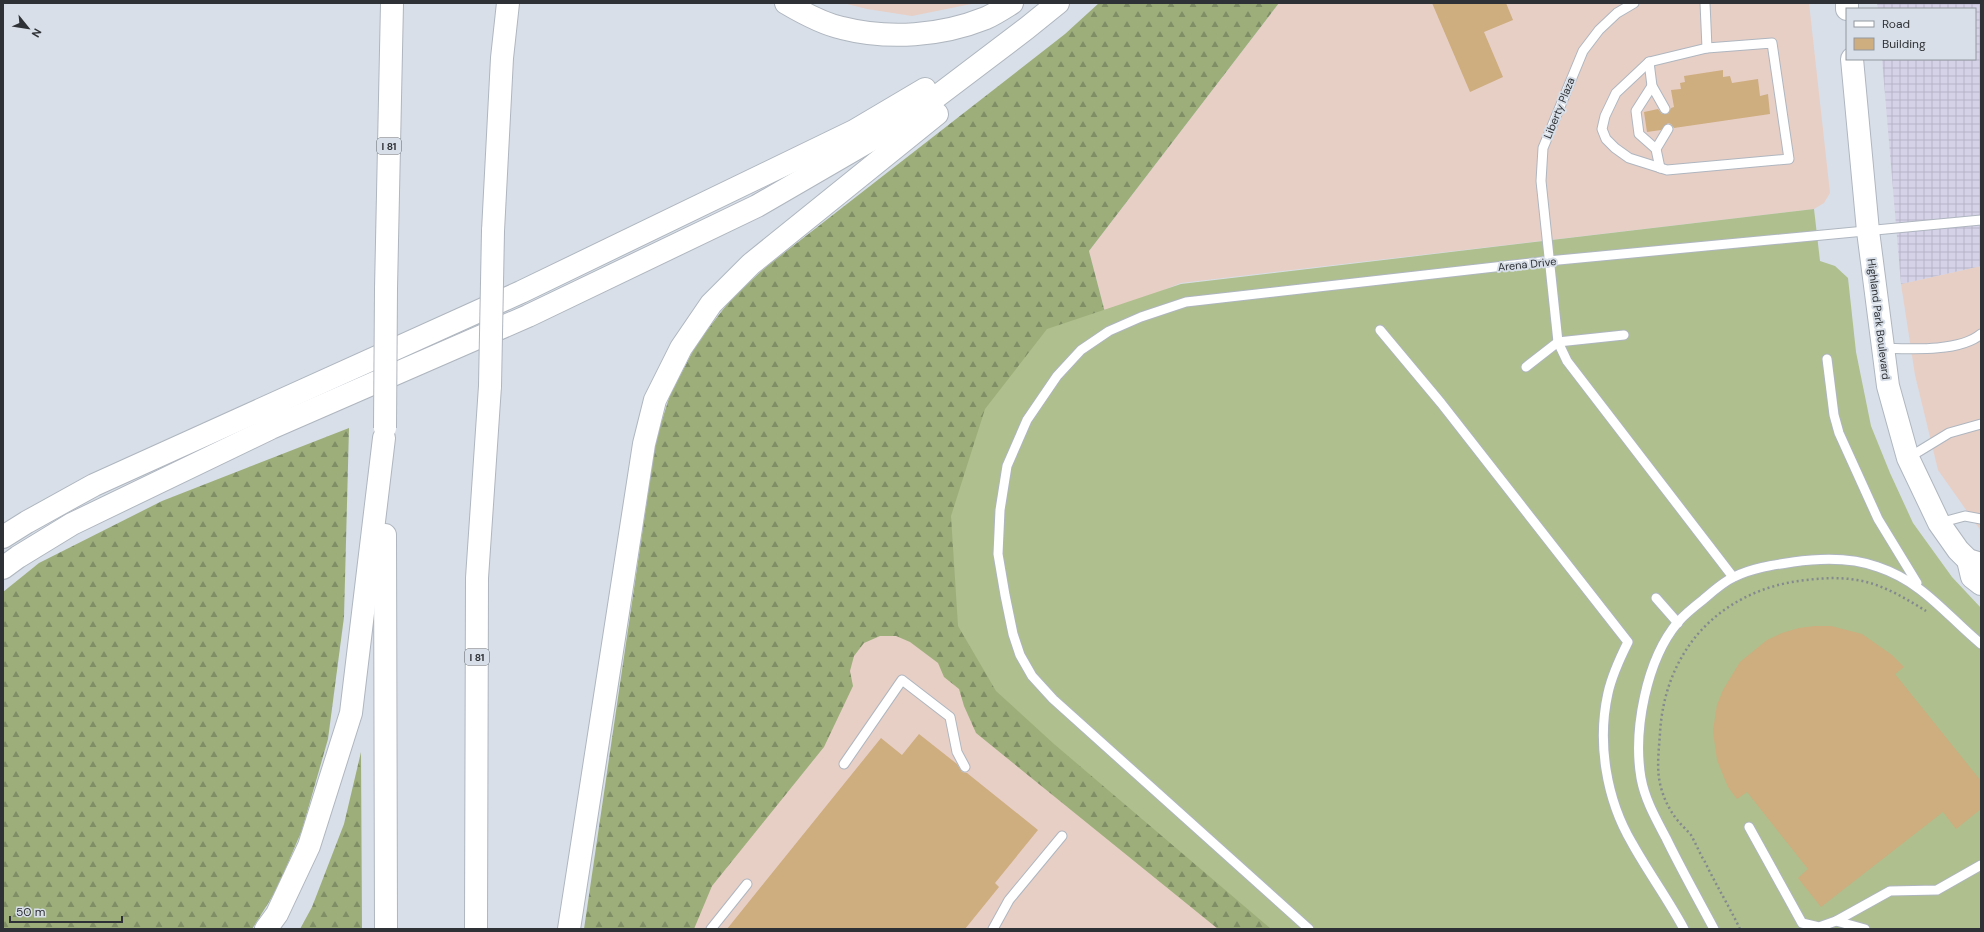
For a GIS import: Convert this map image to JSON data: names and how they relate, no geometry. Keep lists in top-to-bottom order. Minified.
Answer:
{"streets":{"main road":["I 81","Highland Park Boulevard"],"lane":["Liberty Plaza","Arena Drive"]},"crossings":[["Liberty Plaza","Arena Drive"],["Arena Drive","Highland Park Boulevard"]],"legend":["Road","Building"],"scale_bar":"50 m","north":"bottom right"}
